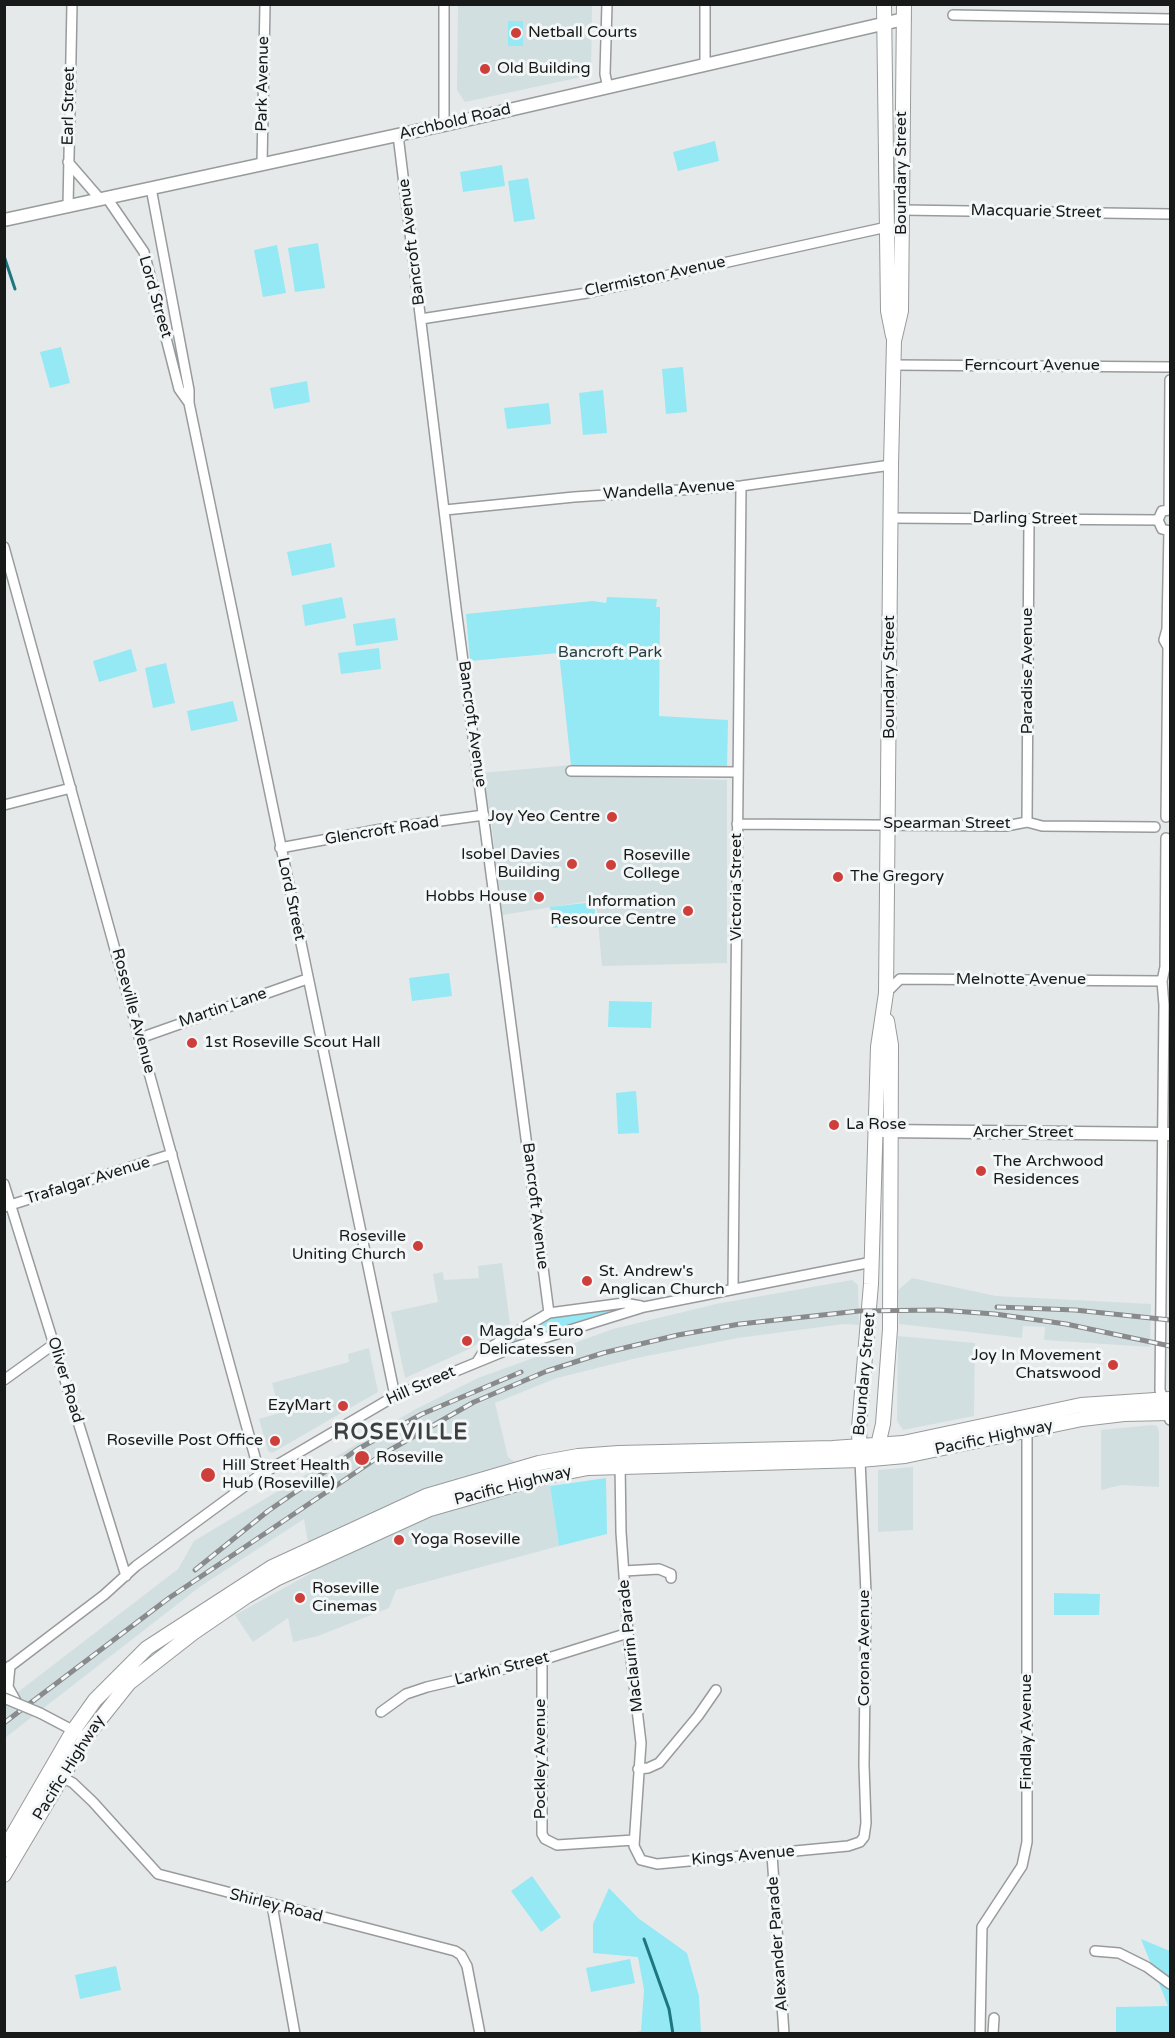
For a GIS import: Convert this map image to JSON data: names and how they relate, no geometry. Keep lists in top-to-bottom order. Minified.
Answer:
{"streets":{"highway":["Boundary Street","Pacific Highway"],"main road":["Archbold Road","Archer Street"],"street":["Park Avenue","Earl Street","Macquarie Street","Bancroft Avenue","Clermiston Avenue","Lord Street","Ferncourt Avenue","Wandella Avenue","Darling Street","Paradise Avenue","Spearman Street","Glencroft Road","Victoria Street","Melnotte Avenue","Martin Lane","Roseville Avenue","Trafalgar Avenue","Oliver Road","Hill Street","Maclaurin Parade","Corona Avenue","Larkin Street","Findlay Avenue","Pockley Avenue","Kings Avenue","Shirley Road","Alexander Parade"]},"crossings":[["Park Avenue","Archbold Road"],["Earl Street","Archbold Road"],["Earl Street","Lord Street"],["Archbold Road","Boundary Street"],["Archbold Road","Bancroft Avenue"],["Archbold Road","Lord Street"],["Boundary Street","Macquarie Street"],["Boundary Street","Clermiston Avenue"],["Boundary Street","Ferncourt Avenue"],["Boundary Street","Wandella Avenue"],["Boundary Street","Darling Street"],["Boundary Street","Spearman Street"],["Boundary Street","Melnotte Avenue"],["Boundary Street","Archer Street"],["Boundary Street","Hill Street"],["Boundary Street","Pacific Highway"],["Boundary Street","Corona Avenue"],["Bancroft Avenue","Clermiston Avenue"],["Bancroft Avenue","Wandella Avenue"],["Bancroft Avenue","Glencroft Road"],["Lord Street","Glencroft Road"],["Lord Street","Martin Lane"],["Lord Street","Hill Street"],["Wandella Avenue","Victoria Street"],["Darling Street","Paradise Avenue"],["Paradise Avenue","Spearman Street"],["Spearman Street","Victoria Street"],["Victoria Street","Hill Street"],["Martin Lane","Roseville Avenue"],["Roseville Avenue","Trafalgar Avenue"],["Roseville Avenue","Hill Street"],["Trafalgar Avenue","Oliver Road"],["Oliver Road","Hill Street"],["Pacific Highway","Maclaurin Parade"],["Pacific Highway","Corona Avenue"],["Pacific Highway","Findlay Avenue"],["Pacific Highway","Shirley Road"],["Maclaurin Parade","Larkin Street"],["Maclaurin Parade","Pockley Avenue"],["Maclaurin Parade","Kings Avenue"],["Corona Avenue","Kings Avenue"],["Larkin Street","Pockley Avenue"],["Pockley Avenue","Kings Avenue"],["Kings Avenue","Alexander Parade"]],"districts":["ROSEVILLE"],"parks":["Bancroft Park"],"places":["Netball Courts","Old Building","Joy Yeo Centre","Isobel Davies Building","Roseville College","The Gregory","Hobbs House","Information Resource Centre","1st Roseville Scout Hall","La Rose","The Archwood Residences","Roseville Uniting Church","St. Andrew's Anglican Church","Magda's Euro Delicatessen","Joy In Movement Chatswood","EzyMart","Roseville Post Office","Roseville","Hill Street Health Hub (Roseville)","Yoga Roseville","Roseville Cinemas"]}
